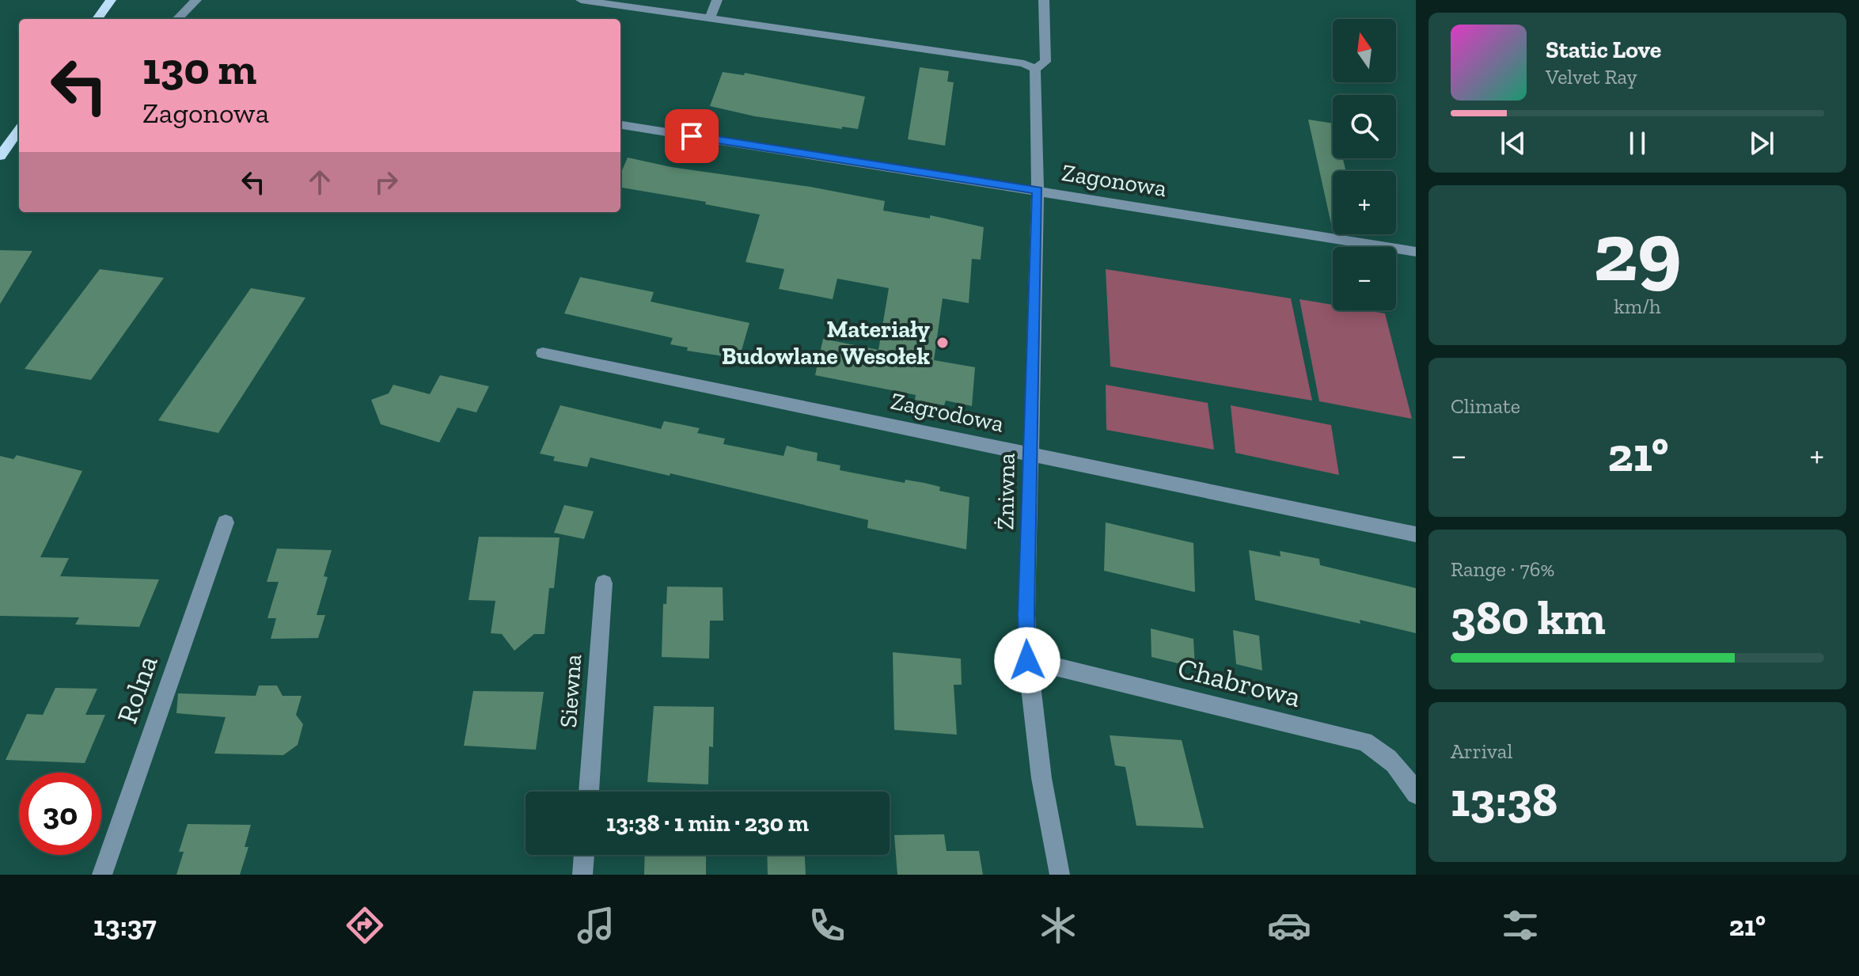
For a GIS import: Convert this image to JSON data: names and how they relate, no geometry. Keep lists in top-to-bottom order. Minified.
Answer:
{"streets":{"street":["Zagonowa","Zagrodowa","Żniwna","Chabrowa","Rolna","Siewna"]},"crossings":[["Zagonowa","Żniwna"],["Zagrodowa","Żniwna"],["Żniwna","Chabrowa"]],"places":["Materiały Budowlane Wesołek"],"north":"top","page":{"map_buttons":["+","−"],"turn":["130 m","Zagonowa"],"song":["Static Love","Velvet Ray"],"tile":[["29","km/h"],"Climate",["Range · 76%","380 km"],["Arrival","13:38"]],"heat":["−","21°","+"],"limit":"30","trip":"13:38 · 1 min · 230 m","tabs":["13:37","21°"]}}
